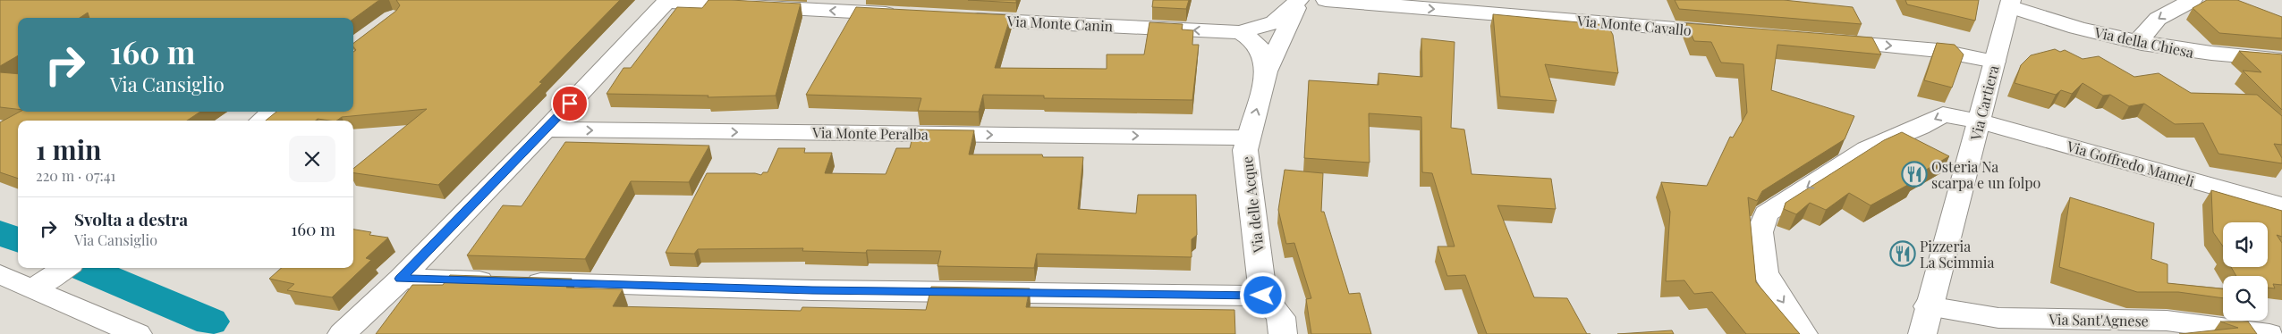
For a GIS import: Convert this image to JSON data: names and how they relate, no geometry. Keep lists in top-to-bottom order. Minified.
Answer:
{"streets":{"street":["Via Monte Canin","Via Monte Cavallo","Via della Chiesa","Via Cartiera","Via Monte Peralba","Via Goffredo Mameli","Via delle Acque","Via Sant'Agnese"]},"crossings":[["Via Monte Canin","Via delle Acque"],["Via della Chiesa","Via Cartiera"],["Via Cartiera","Via Goffredo Mameli"],["Via Cartiera","Via Sant'Agnese"],["Via Monte Peralba","Via delle Acque"]],"one_way":["Via Monte Canin","Via Monte Cavallo"],"places":{"restaurant":["Osteria Na scarpa e un folpo","Pizzeria La Scimmia"]},"page":{"turn":["160 m","Via Cansiglio"],"heading":["1 min","220 m · 07:41"],"list":[{"name":"Svolta a destra","note":"Via Cansiglio","value":"160 m"}]}}
